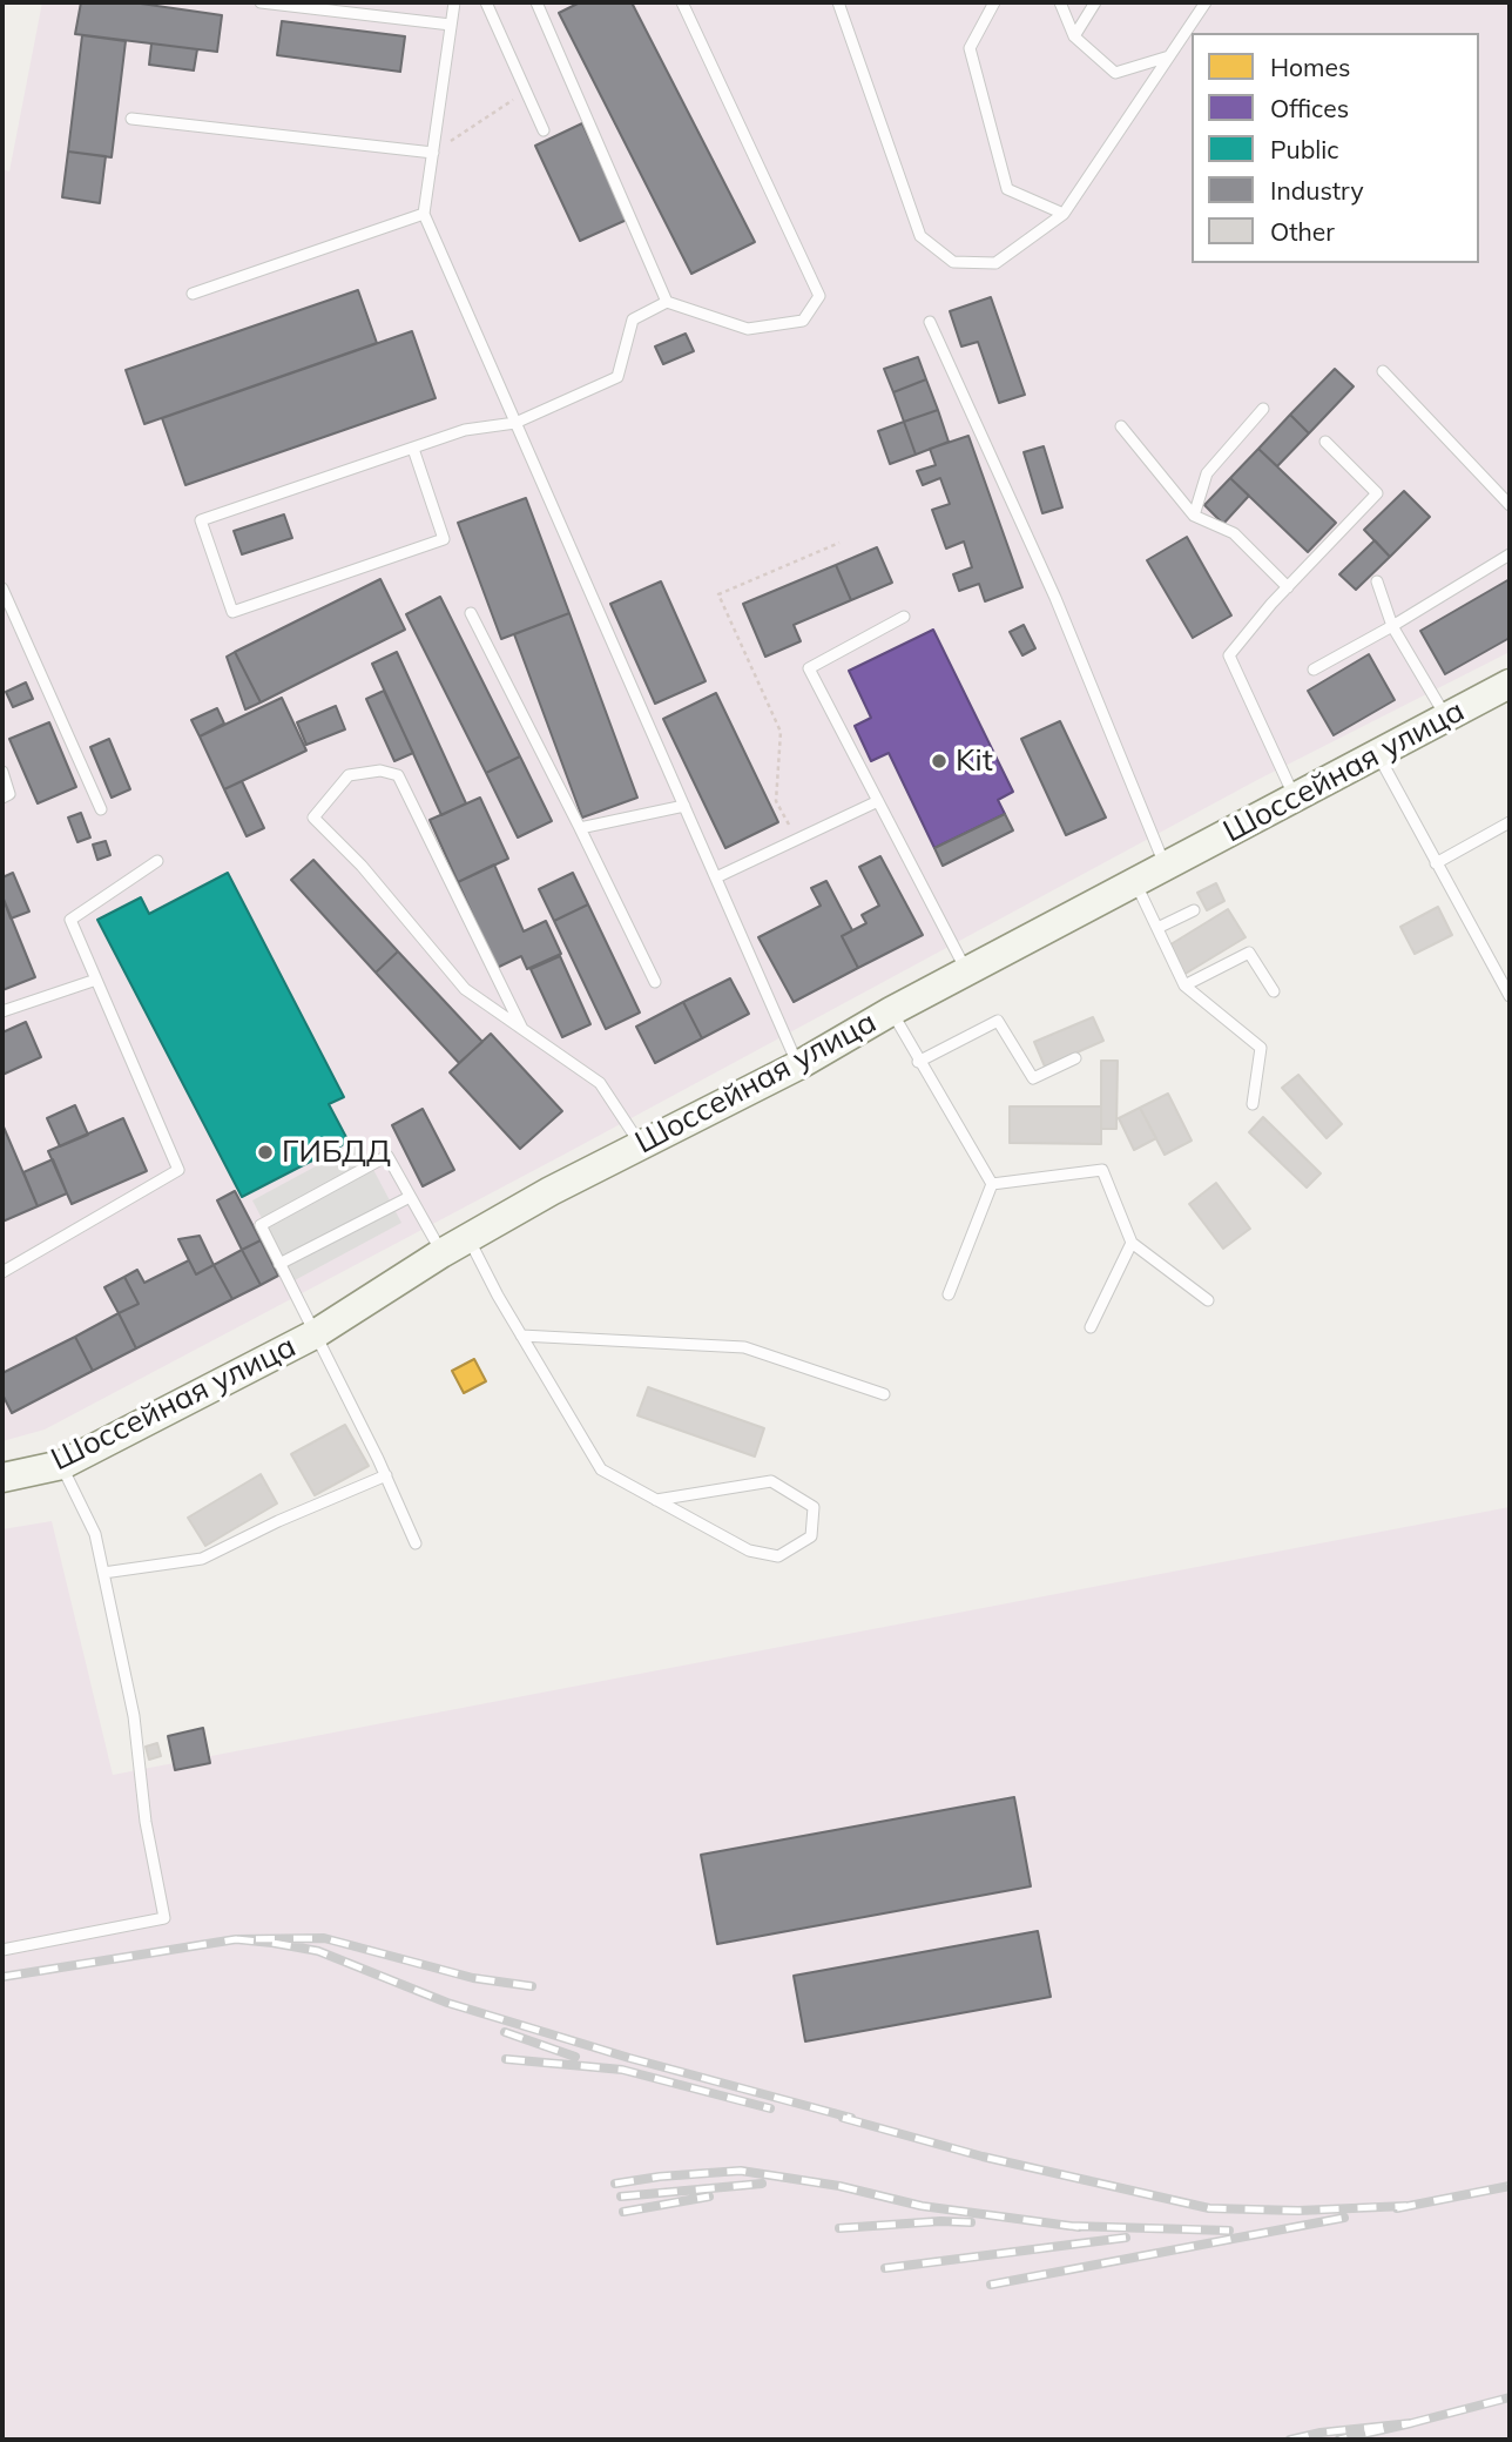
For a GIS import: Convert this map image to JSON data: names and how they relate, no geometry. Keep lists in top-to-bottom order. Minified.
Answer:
{"streets":{"main road":["Шоссейная улица"]},"places":["Kit","ГИБДД"],"legend":["Homes","Offices","Public","Industry","Other"]}
